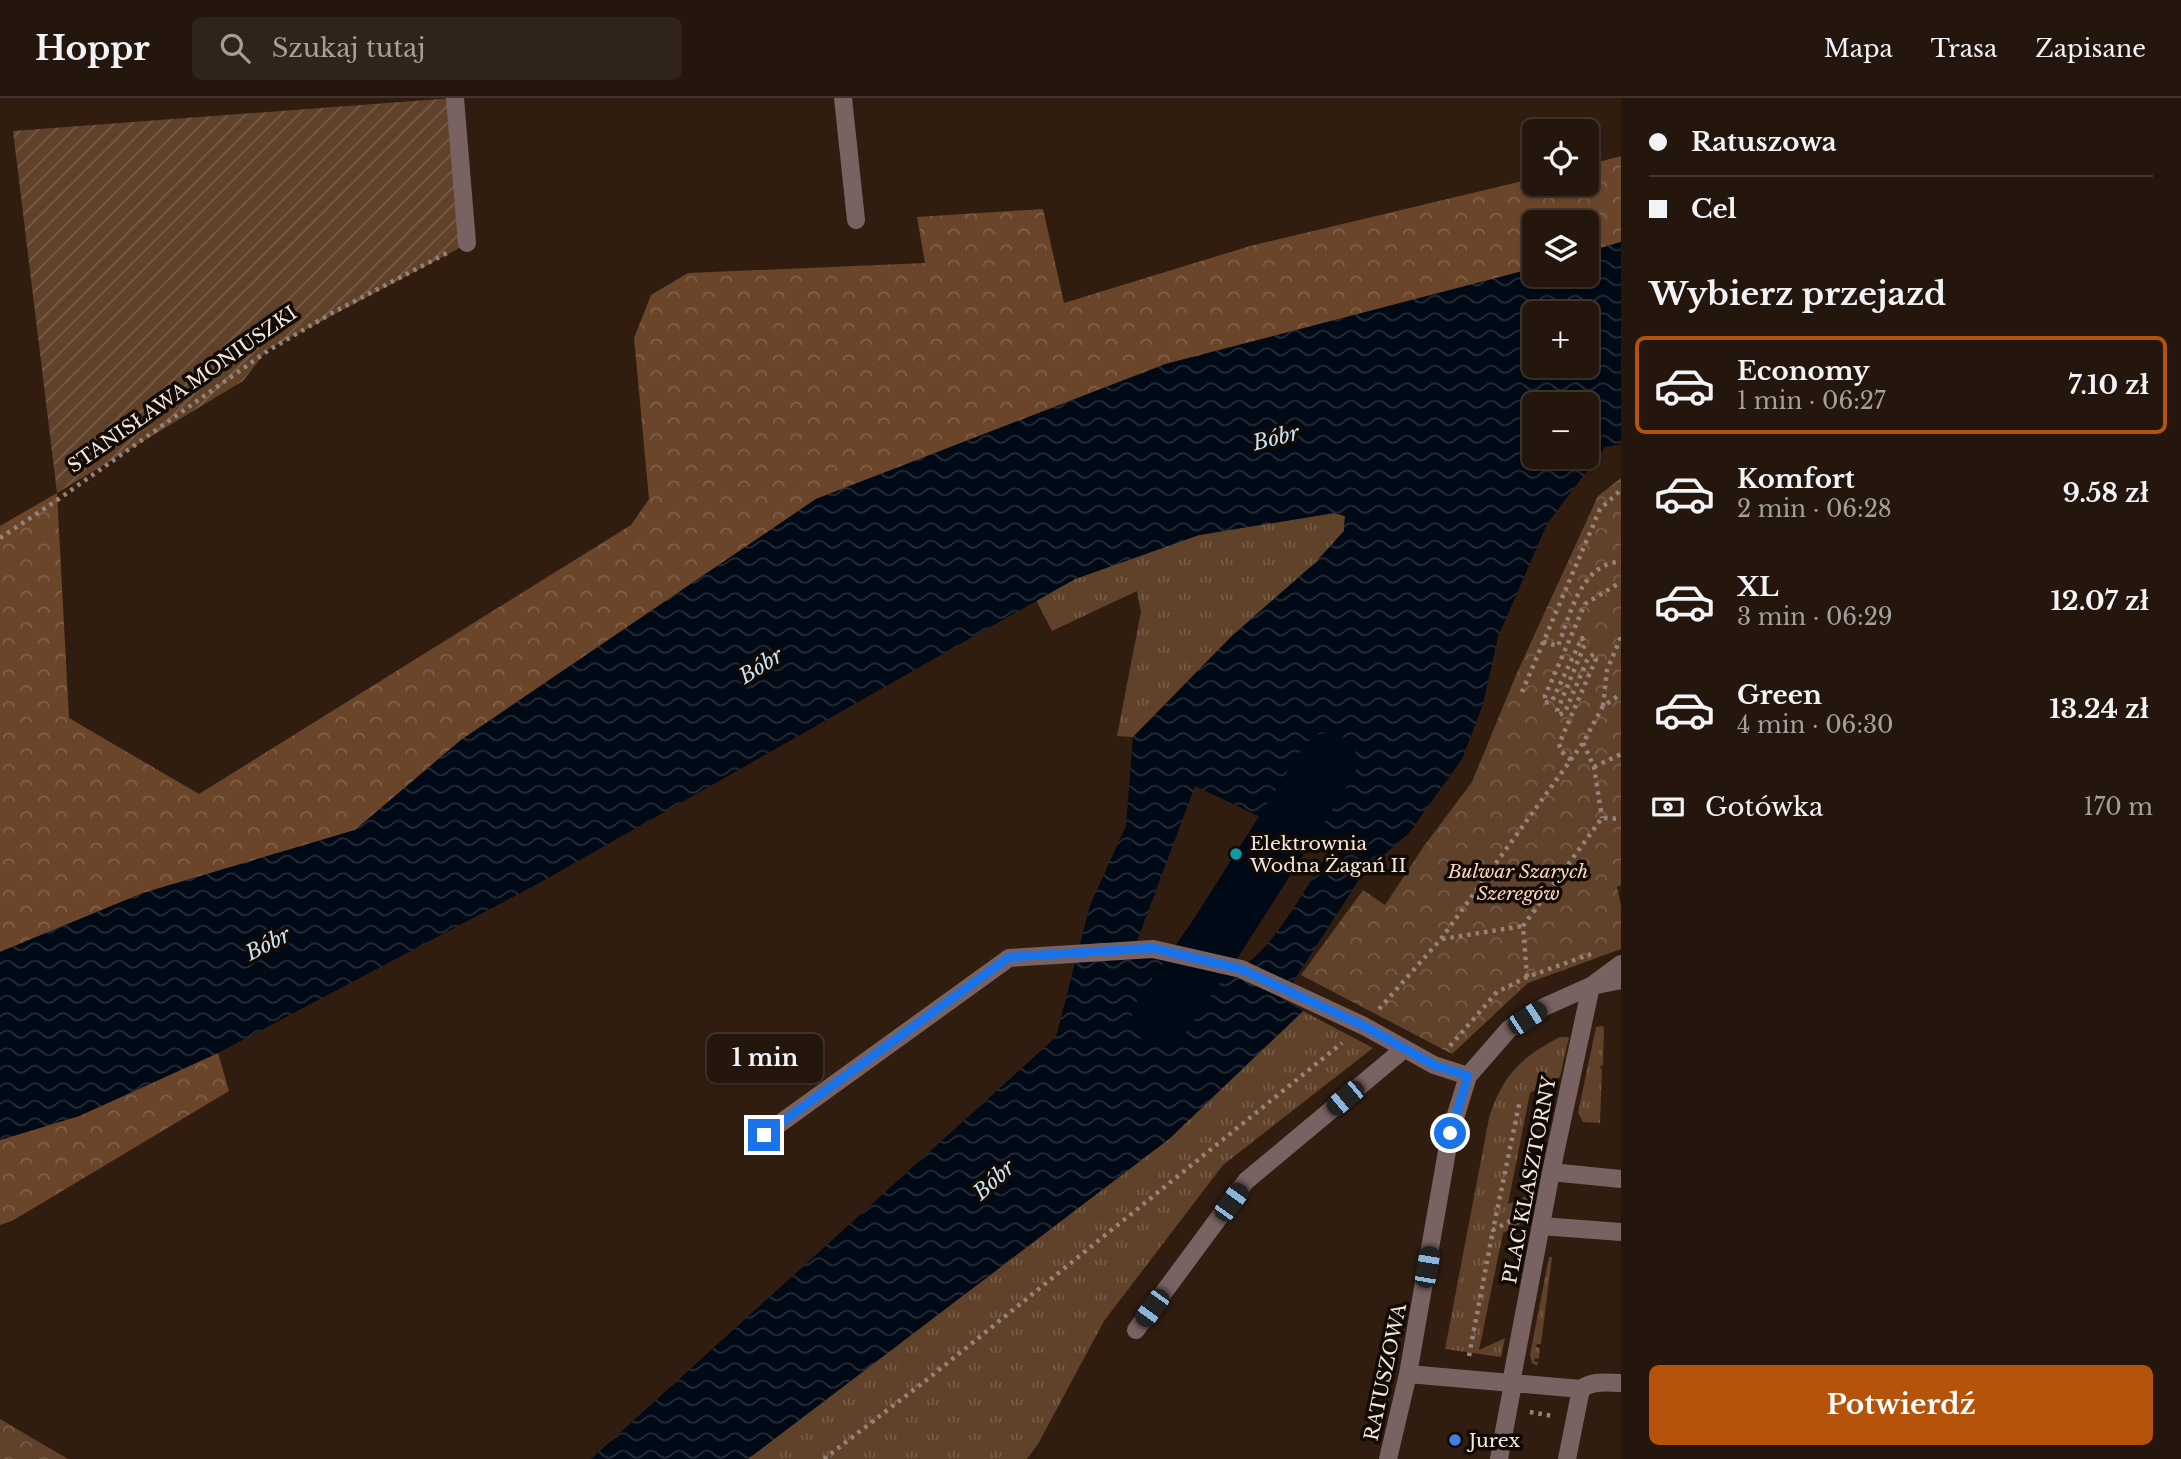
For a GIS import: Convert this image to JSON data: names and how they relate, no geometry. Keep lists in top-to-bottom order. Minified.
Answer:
{"streets":{"street":["PLAC KLASZTORNY","RATUSZOWA"],"path":["STANISŁAWA MONIUSZKI"]},"crossings":[["PLAC KLASZTORNY","RATUSZOWA"]],"water":["Bóbr"],"parks":["Bulwar Szarych Szeregów"],"places":["Elektrownia Wodna Żagań II","Jurex"],"page":{"header":"Hoppr","search":"Szukaj tutaj","nav":["Mapa","Trasa","Zapisane"],"banner":["Ratuszowa","Cel"],"map_buttons":["+","−"],"heading":"Wybierz przejazd","list":[{"name":"Economy","note":"1 min · 06:27","value":"7.10 zł"},{"name":"Komfort","note":"2 min · 06:28","value":"9.58 zł"},{"name":"XL","note":"3 min · 06:29","value":"12.07 zł"},{"name":"Green","note":"4 min · 06:30","value":"13.24 zł"}],"pay":["Gotówka","170 m"],"bubble":"1 min","buttons":"Potwierdź"}}
